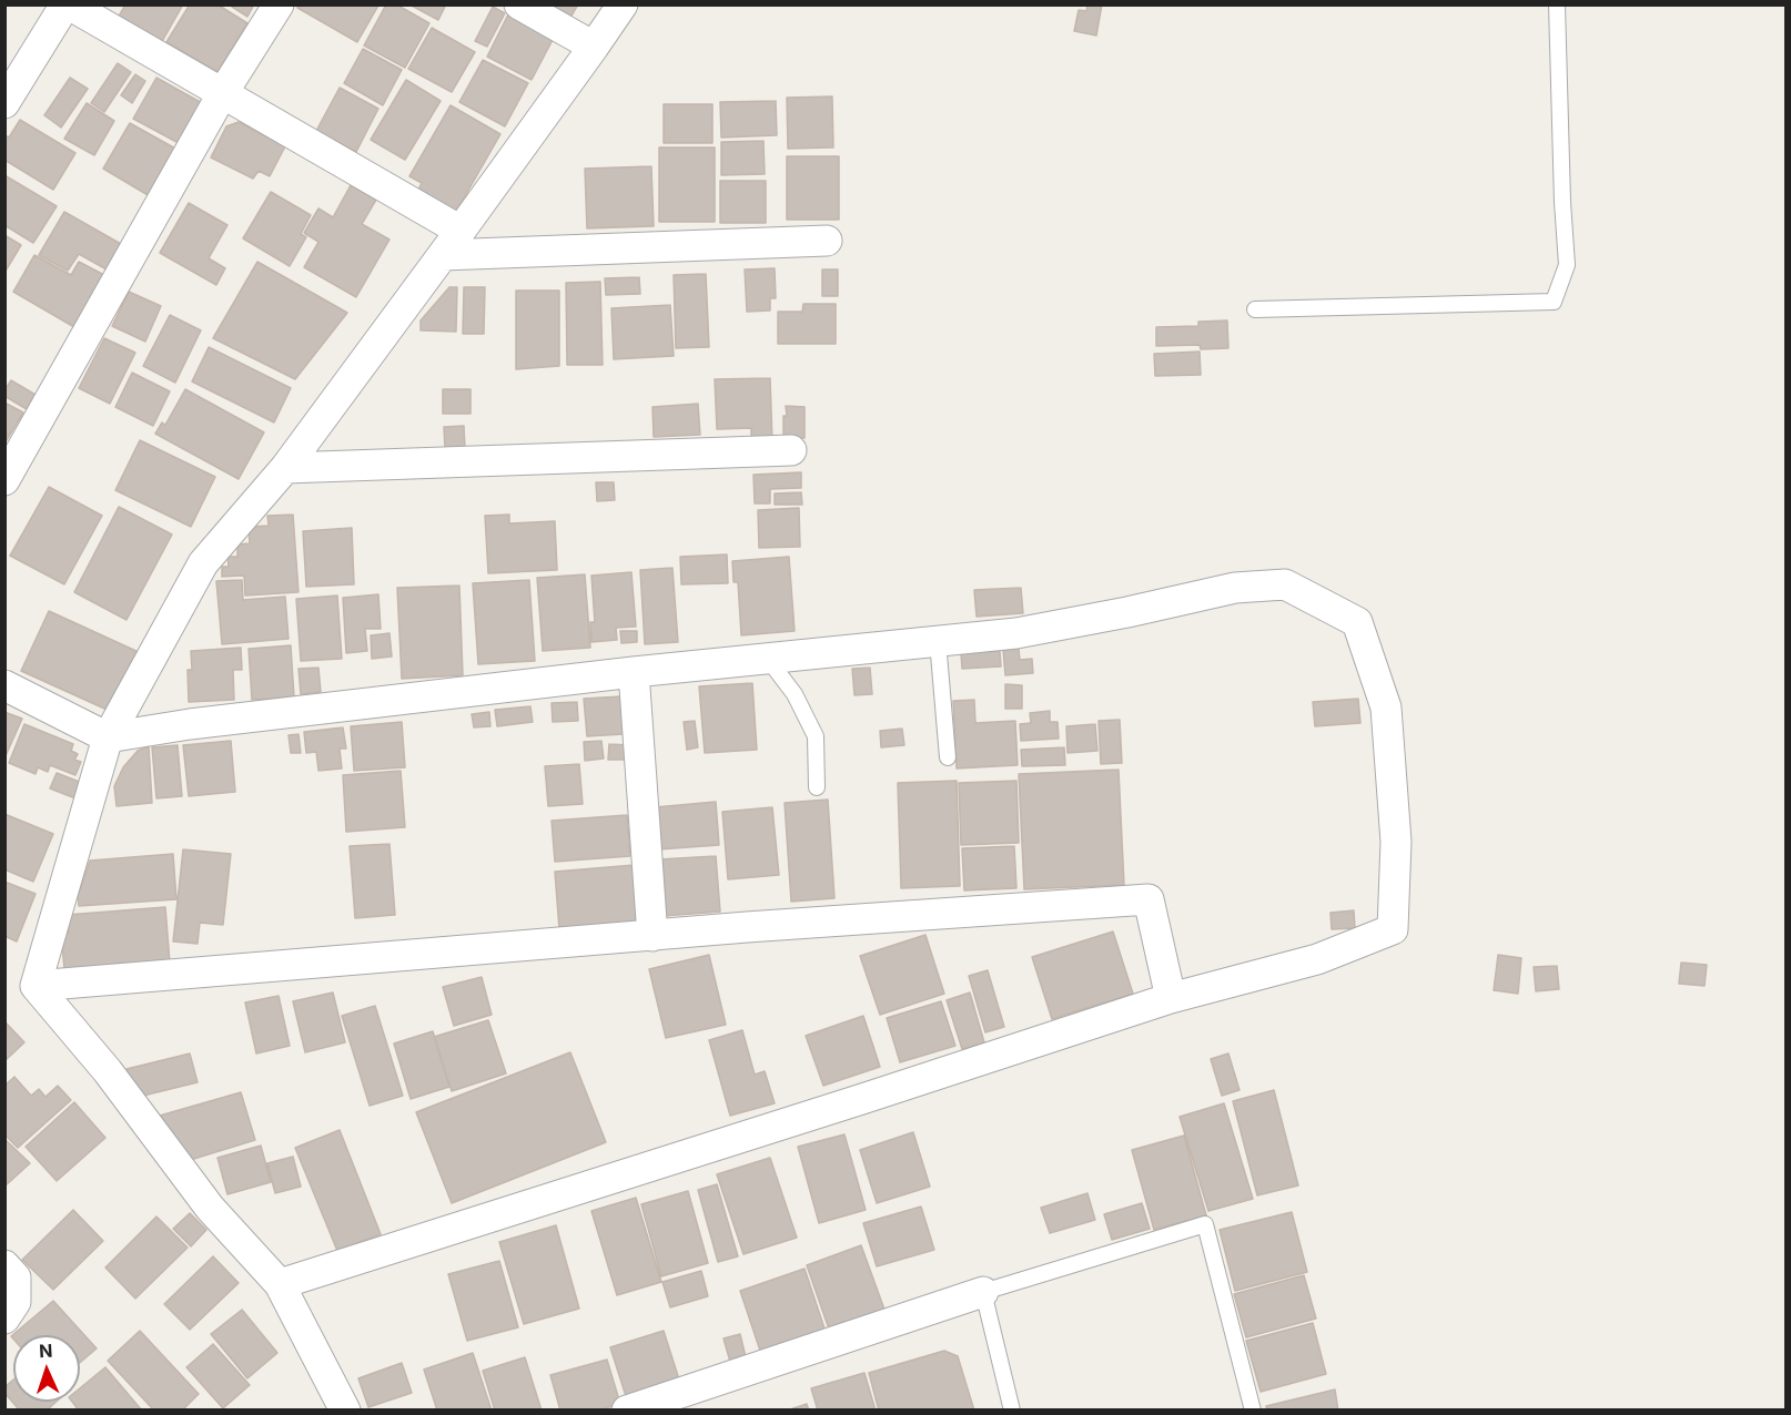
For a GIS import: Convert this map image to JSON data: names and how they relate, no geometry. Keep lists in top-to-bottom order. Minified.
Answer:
{"north":"top"}
